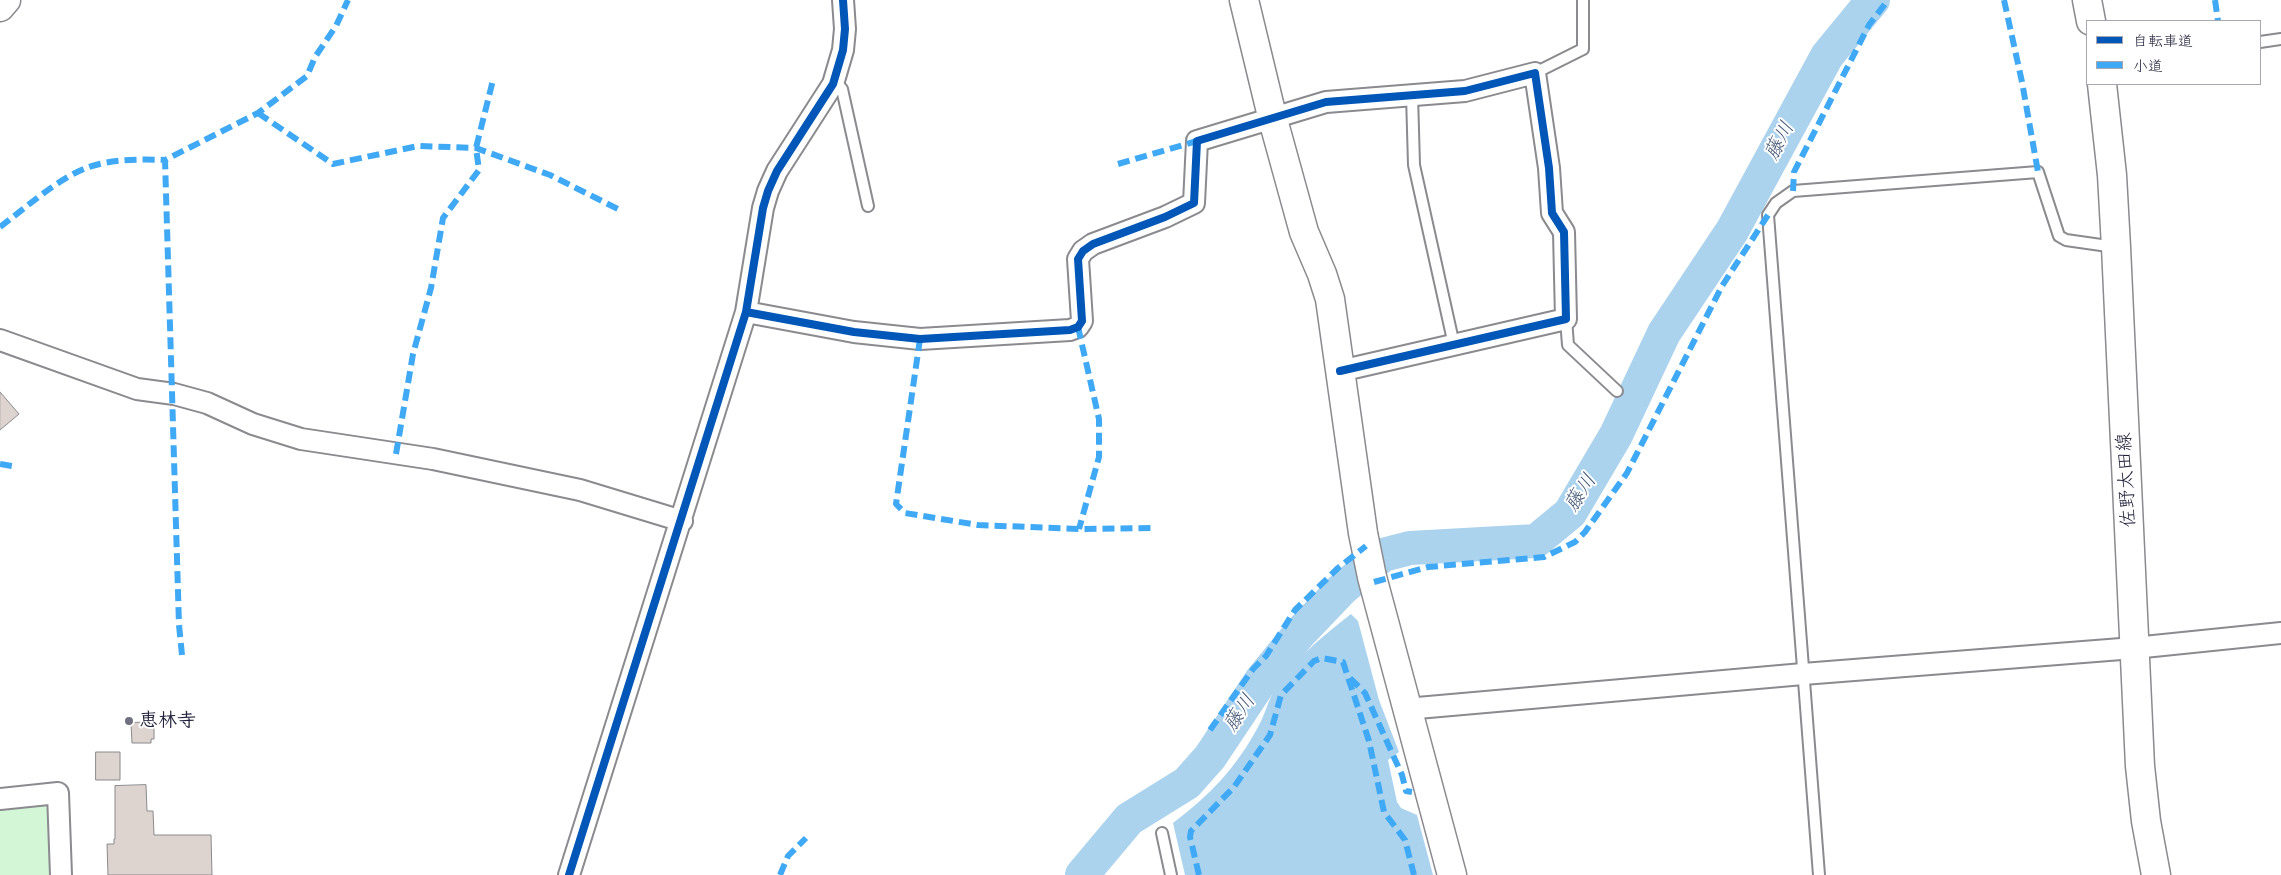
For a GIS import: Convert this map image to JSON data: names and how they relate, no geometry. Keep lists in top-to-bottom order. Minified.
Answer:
{"streets":{"street":["佐野太田線"]},"water":["藤川"],"places":["恵林寺"],"legend":["自転車道","小道"]}
